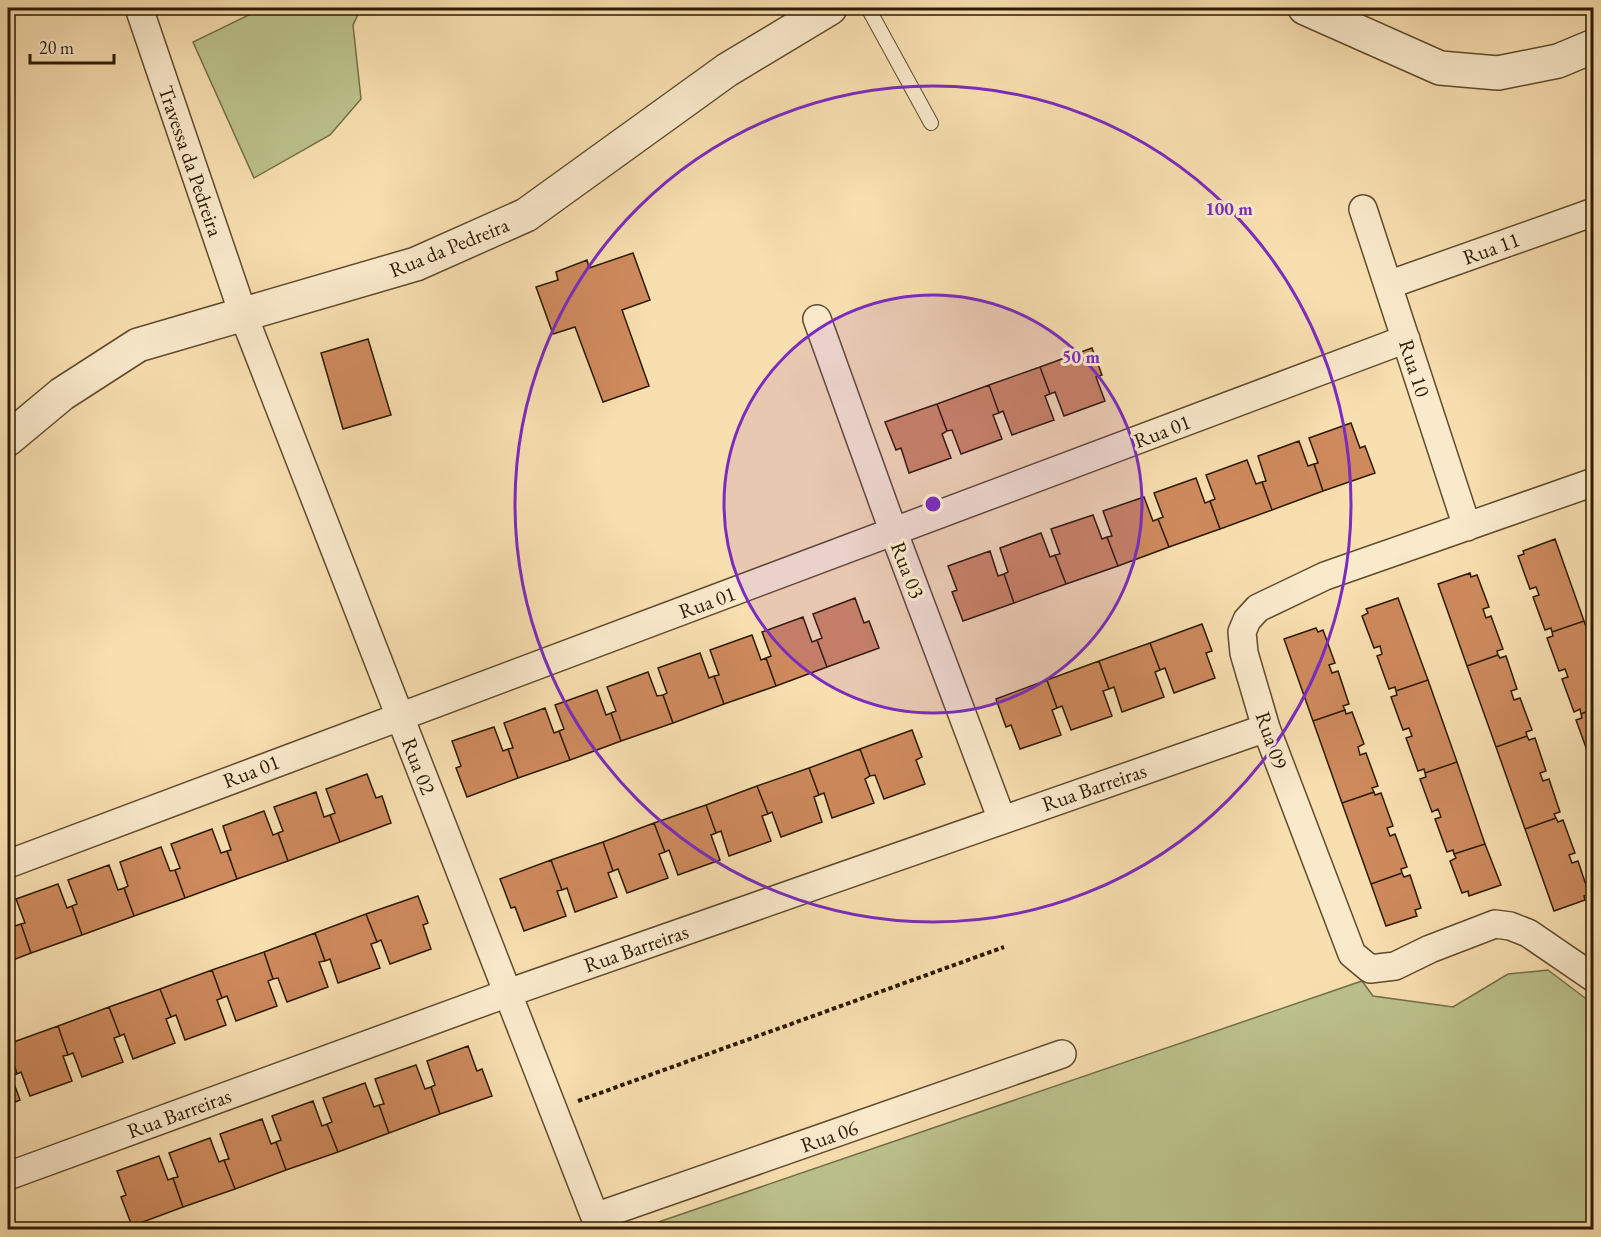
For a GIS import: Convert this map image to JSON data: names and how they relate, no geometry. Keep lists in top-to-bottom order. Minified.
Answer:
{"streets":{"street":["Travessa da Pedreira","Rua da Pedreira","Rua 11","Rua 10","Rua 01","Rua 03","Rua 09","Rua 02","Rua Barreiras","Rua 06"]},"crossings":[["Travessa da Pedreira","Rua da Pedreira"],["Travessa da Pedreira","Rua 02"],["Rua da Pedreira","Rua 02"],["Rua 11","Rua 10"],["Rua 10","Rua 01"],["Rua 10","Rua 09"],["Rua 01","Rua 03"],["Rua 01","Rua 02"],["Rua 03","Rua Barreiras"],["Rua 09","Rua Barreiras"],["Rua 02","Rua Barreiras"],["Rua 02","Rua 06"]],"scale_bar":"20 m","rings":["100 m","50 m"]}
